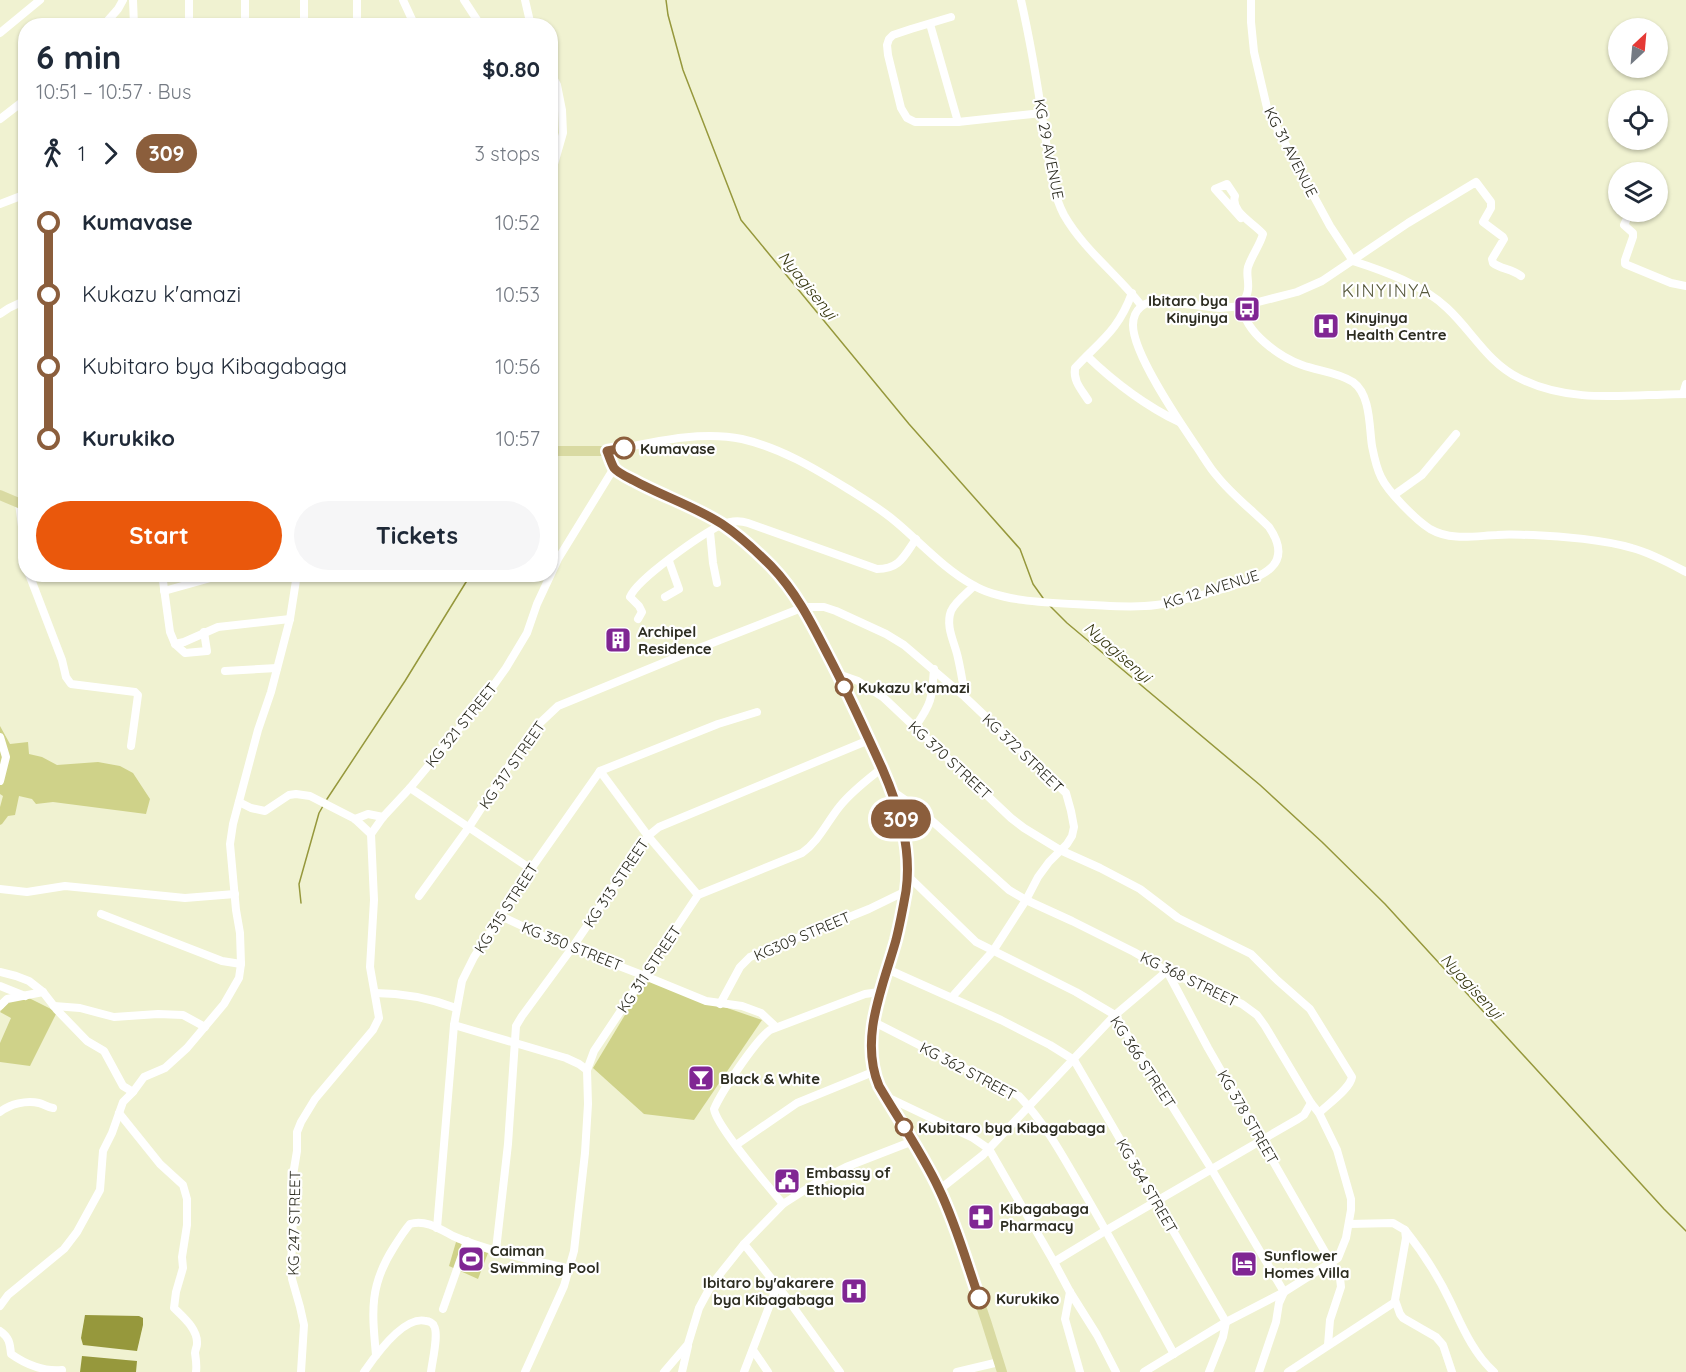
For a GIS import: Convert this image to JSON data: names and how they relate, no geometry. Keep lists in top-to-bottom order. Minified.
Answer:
{"streets":{"main road":["KG 12 AVENUE"],"street":["KG 29 AVENUE","KG 31 AVENUE","KG 321 STREET","KG 372 STREET","KG 370 STREET","KG 317 STREET","KG 313 STREET","KG 315 STREET","KG309 STREET","KG 350 STREET","KG 311 STREET","KG 368 STREET","KG 366 STREET","KG 362 STREET","KG 378 STREET","KG 364 STREET","KG 247 STREET"]},"crossings":[["KG 29 AVENUE","KG 12 AVENUE"],["KG 372 STREET","KG 370 STREET"],["KG 372 STREET","KG 317 STREET"],["KG 372 STREET","KG 368 STREET"],["KG 372 STREET","KG 366 STREET"],["KG 372 STREET","KG 364 STREET"],["KG 370 STREET","KG 368 STREET"],["KG 313 STREET","KG 350 STREET"],["KG 315 STREET","KG 350 STREET"],["KG309 STREET","KG 350 STREET"],["KG 350 STREET","KG 311 STREET"],["KG 368 STREET","KG 378 STREET"]],"districts":["KINYINYA"],"water":["Nyagisenyi"],"places":{"bus stop":["Ibitaro bya Kinyinya"],"hospital":["Kinyinya Health Centre","Ibitaro by'akarere bya Kibagabaga"],"other":["Kumavase","Kukazu k'amazi","Kubitaro bya Kibagabaga","Kurukiko"],"building":["Archipel Residence"],"bar":["Black & White"],"public building":["Embassy of Ethiopia"],"pharmacy":["Kibagabaga Pharmacy"],"sports":["Caiman Swimming Pool"],"hotel":["Sunflower Homes Villa"]},"lines":["bus line 309"],"north":"top right","page":{"on_map":"309","heading":["6 min","10:51 – 10:57 · Bus","$0.80"],"legs":["1","309","3 stops"],"list":[{"name":"Kumavase","value":"10:52"},{"name":"Kukazu k'amazi","value":"10:53"},{"name":"Kubitaro bya Kibagabaga","value":"10:56"},{"name":"Kurukiko","value":"10:57"}],"buttons":["Start","Tickets"]}}
